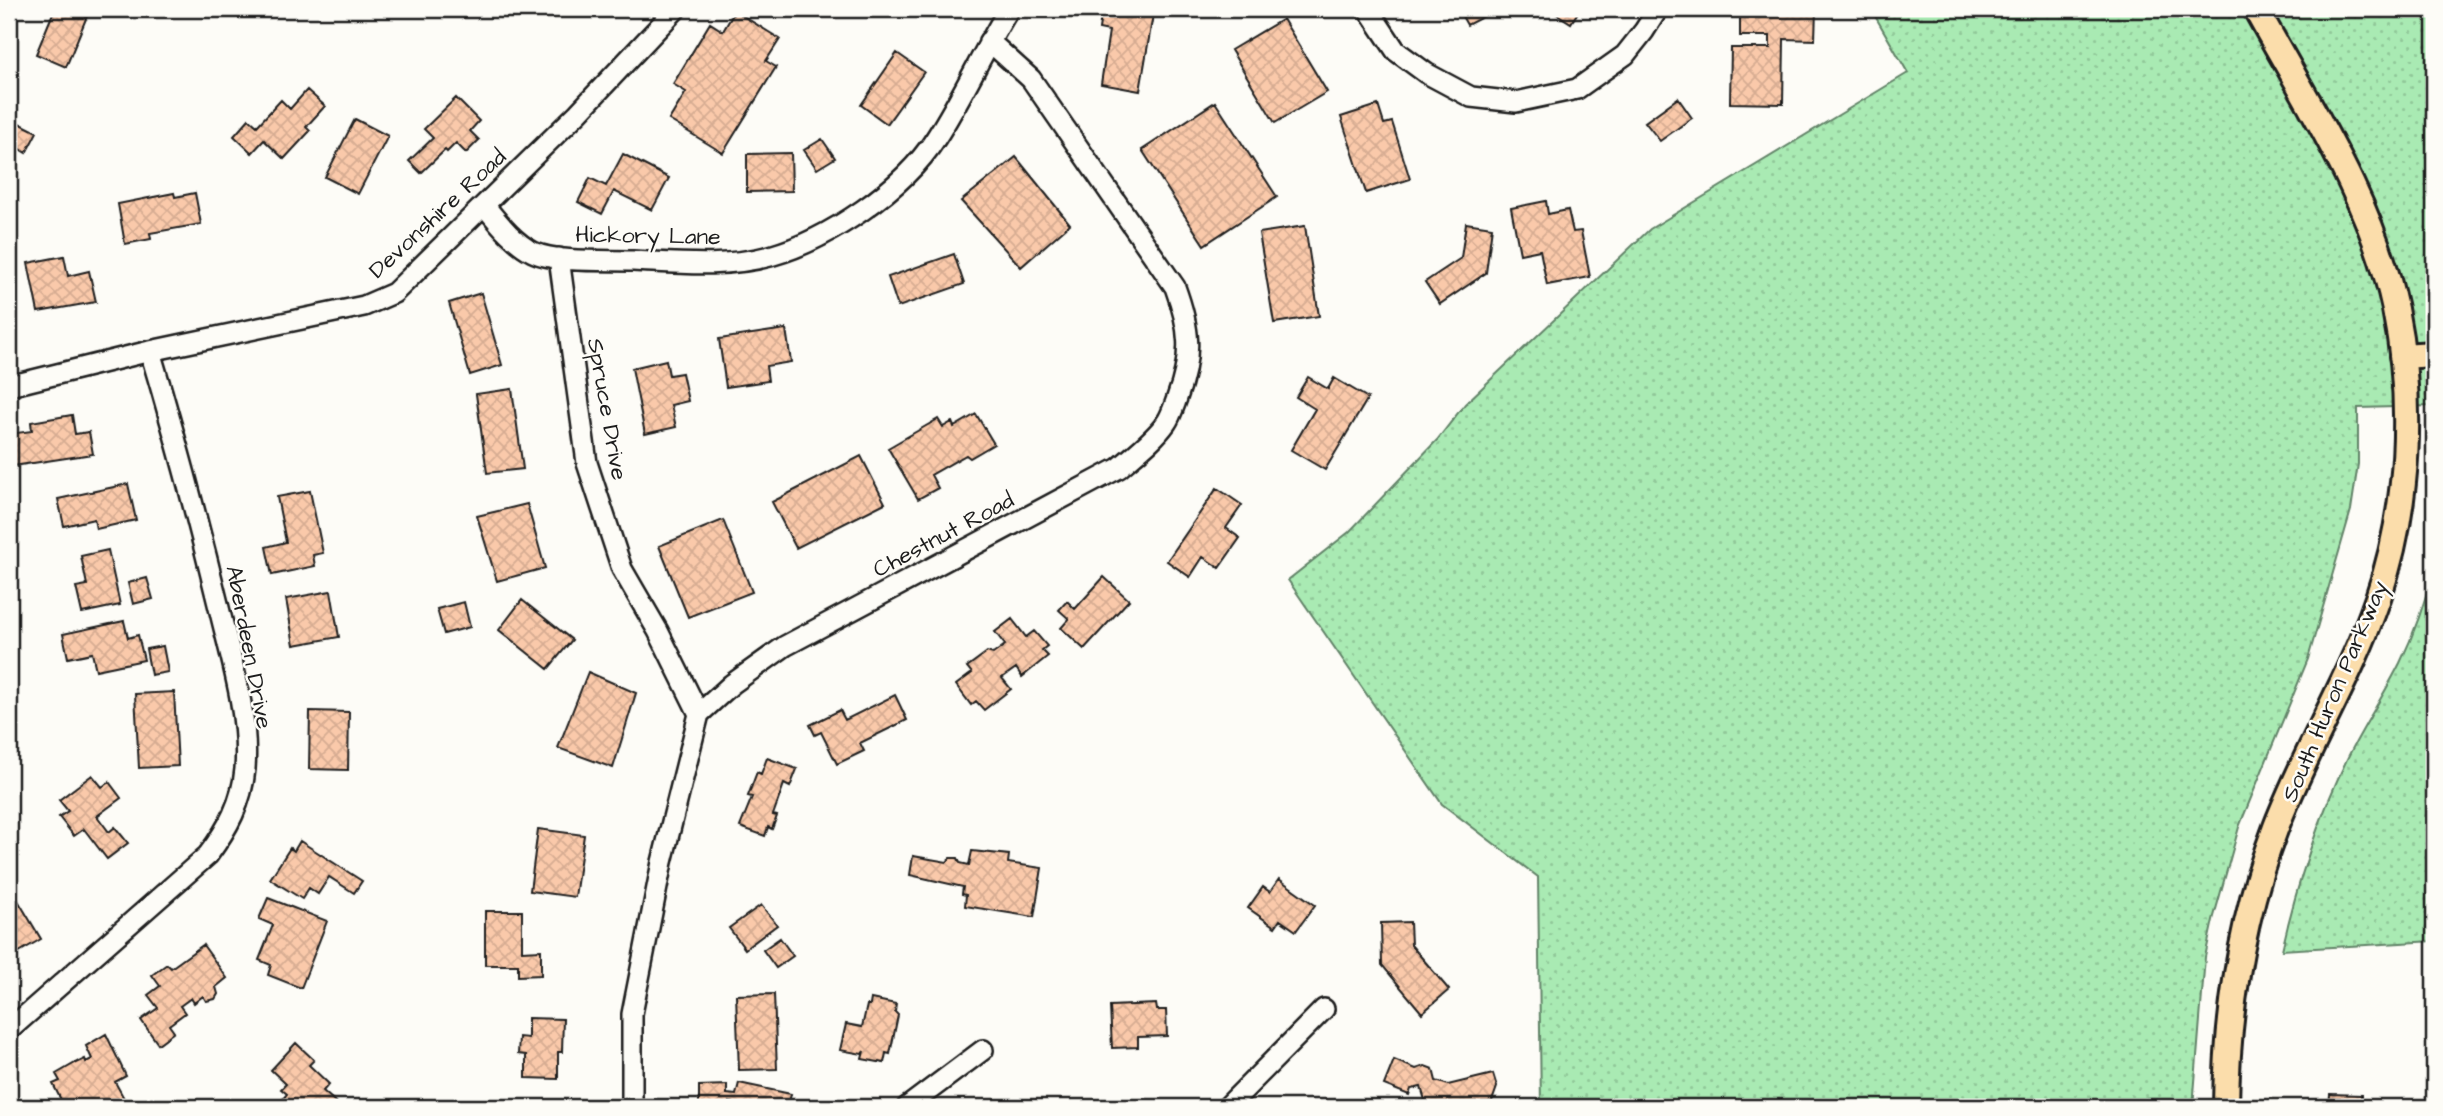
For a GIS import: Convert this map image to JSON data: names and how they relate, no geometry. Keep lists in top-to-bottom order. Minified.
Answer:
{"streets":{"main road":["South Huron Parkway"],"street":["Devonshire Road","Hickory Lane","Spruce Drive","Chestnut Road","Aberdeen Drive"]},"crossings":[["Devonshire Road","Hickory Lane"],["Devonshire Road","Aberdeen Drive"],["Hickory Lane","Spruce Drive"],["Hickory Lane","Chestnut Road"],["Spruce Drive","Chestnut Road"]]}
